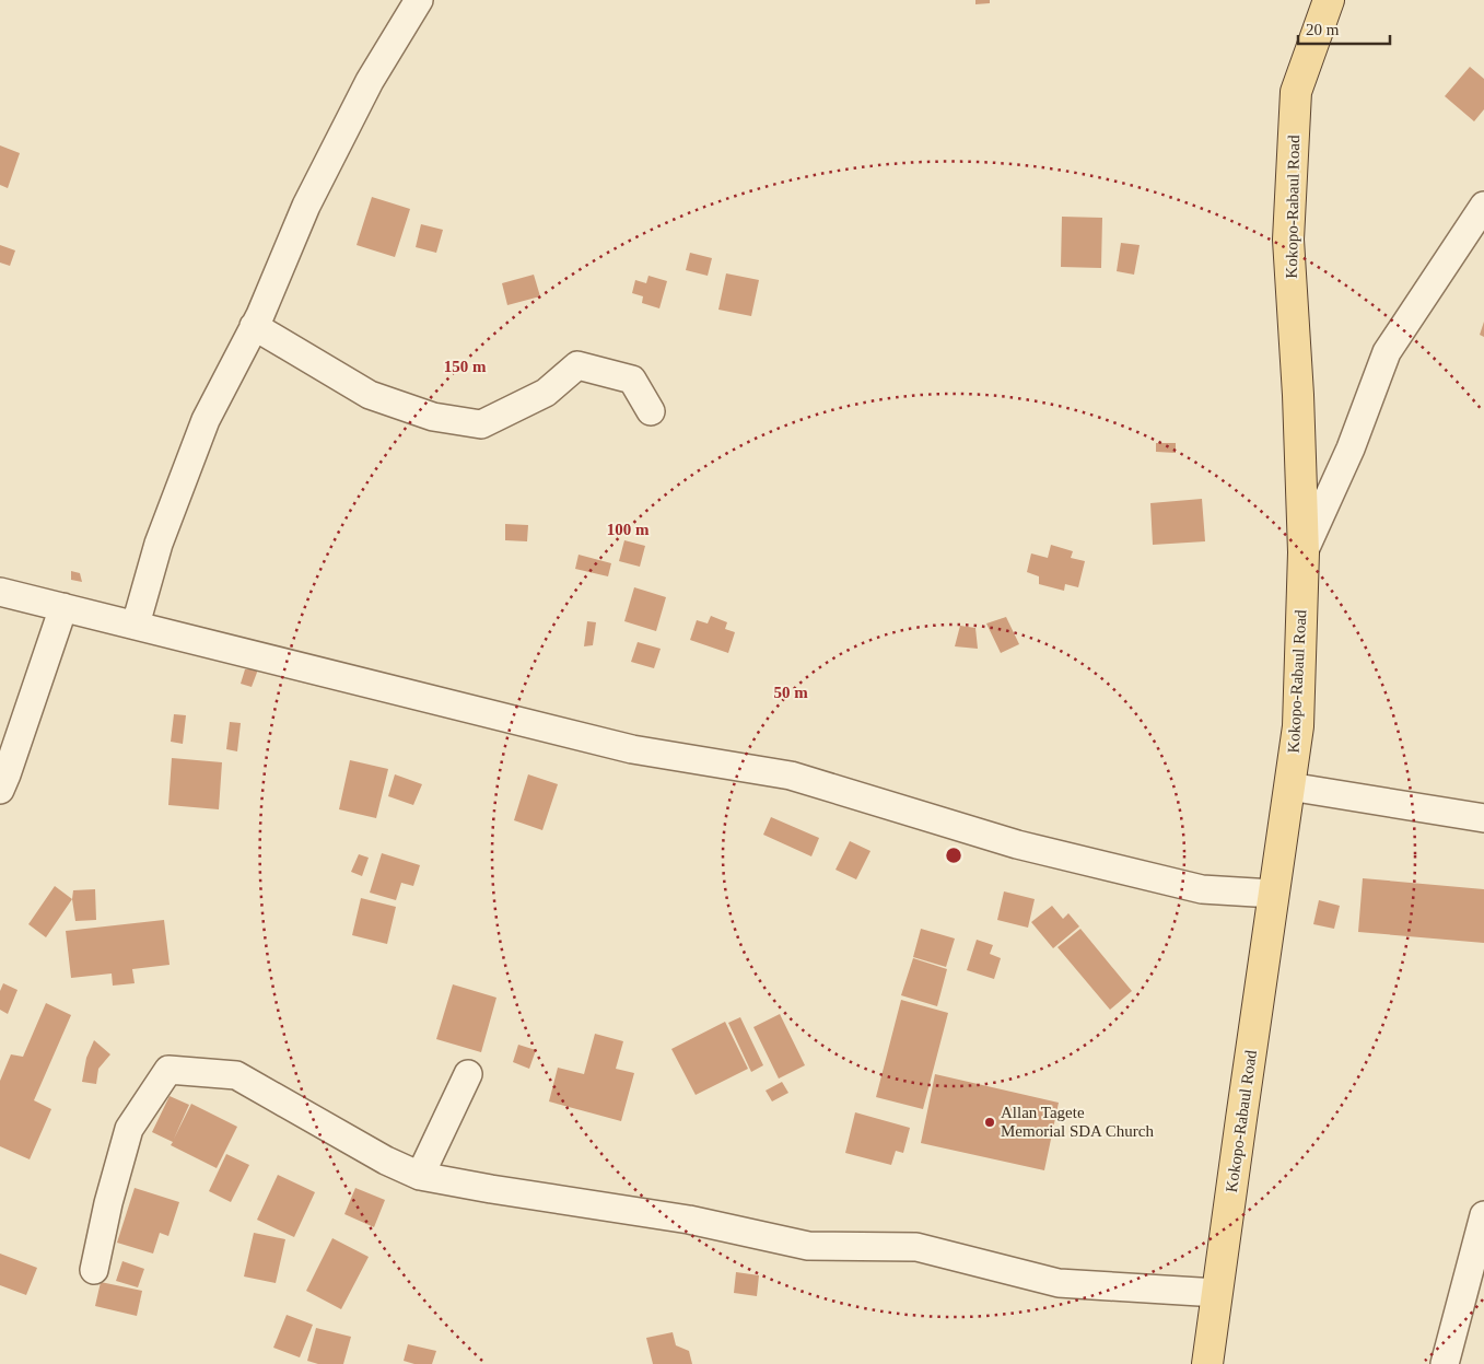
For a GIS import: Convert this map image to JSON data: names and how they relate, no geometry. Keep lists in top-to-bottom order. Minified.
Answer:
{"streets":{"main road":["Kokopo-Rabaul Road"]},"places":["Allan Tagete Memorial SDA Church"],"scale_bar":"20 m","rings":["150 m","100 m","50 m"]}
